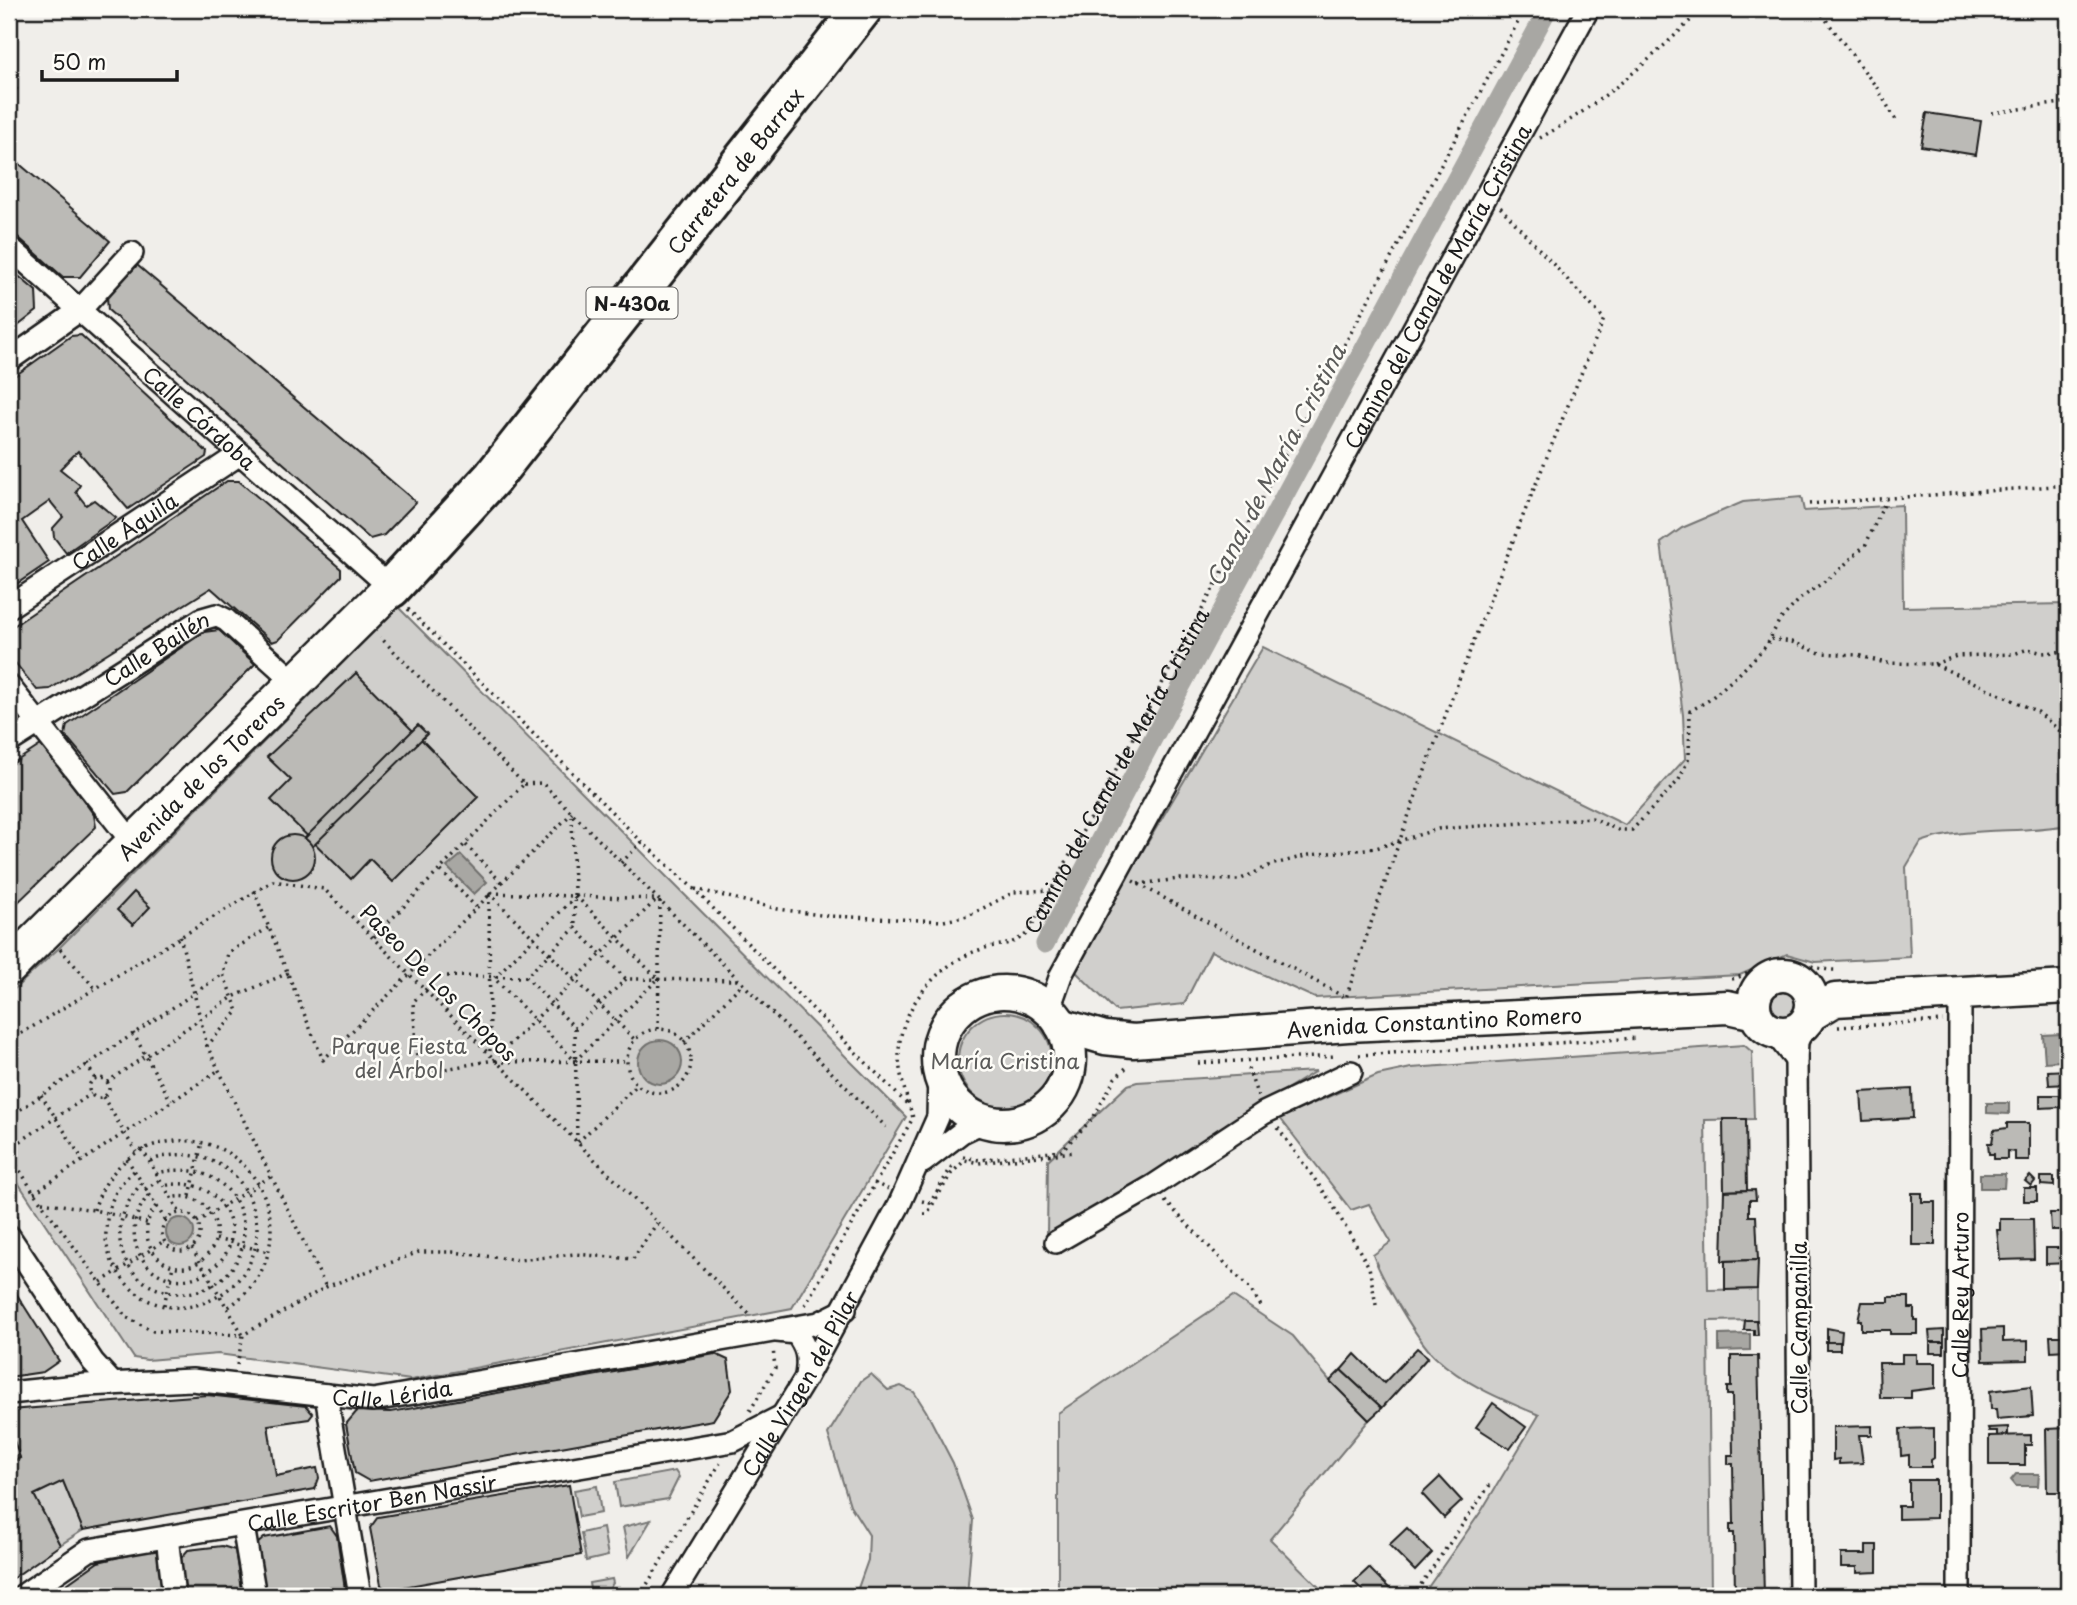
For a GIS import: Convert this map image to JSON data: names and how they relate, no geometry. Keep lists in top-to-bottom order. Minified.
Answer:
{"streets":{"highway":["Carretera de Barrax","N-430a"],"main road":["Avenida de los Toreros"],"street":["Camino del Canal de María Cristina","Calle Córdoba","Calle Águila","Calle Bailén","Avenida Constantino Romero","Calle Rey Arturo","Calle Campanilla","Calle Virgen del Pilar","Calle Lérida","Calle Escritor Ben Nassir"],"path":["Paseo De Los Chopos"]},"crossings":[["Carretera de Barrax","Calle Córdoba"],["Carretera de Barrax","Avenida de los Toreros"],["Camino del Canal de María Cristina","Avenida Constantino Romero"],["Camino del Canal de María Cristina","Calle Virgen del Pilar"],["Calle Córdoba","Calle Águila"],["Calle Córdoba","Avenida de los Toreros"],["Calle Bailén","Avenida de los Toreros"],["Paseo De Los Chopos","Calle Lérida"],["Avenida Constantino Romero","Calle Campanilla"],["Avenida Constantino Romero","Calle Virgen del Pilar"],["Calle Virgen del Pilar","Calle Lérida"],["Calle Virgen del Pilar","Calle Escritor Ben Nassir"]],"water":["Canal de María Cristina"],"parks":["Parque Fiesta del Árbol","María Cristina"],"scale_bar":"50 m"}
